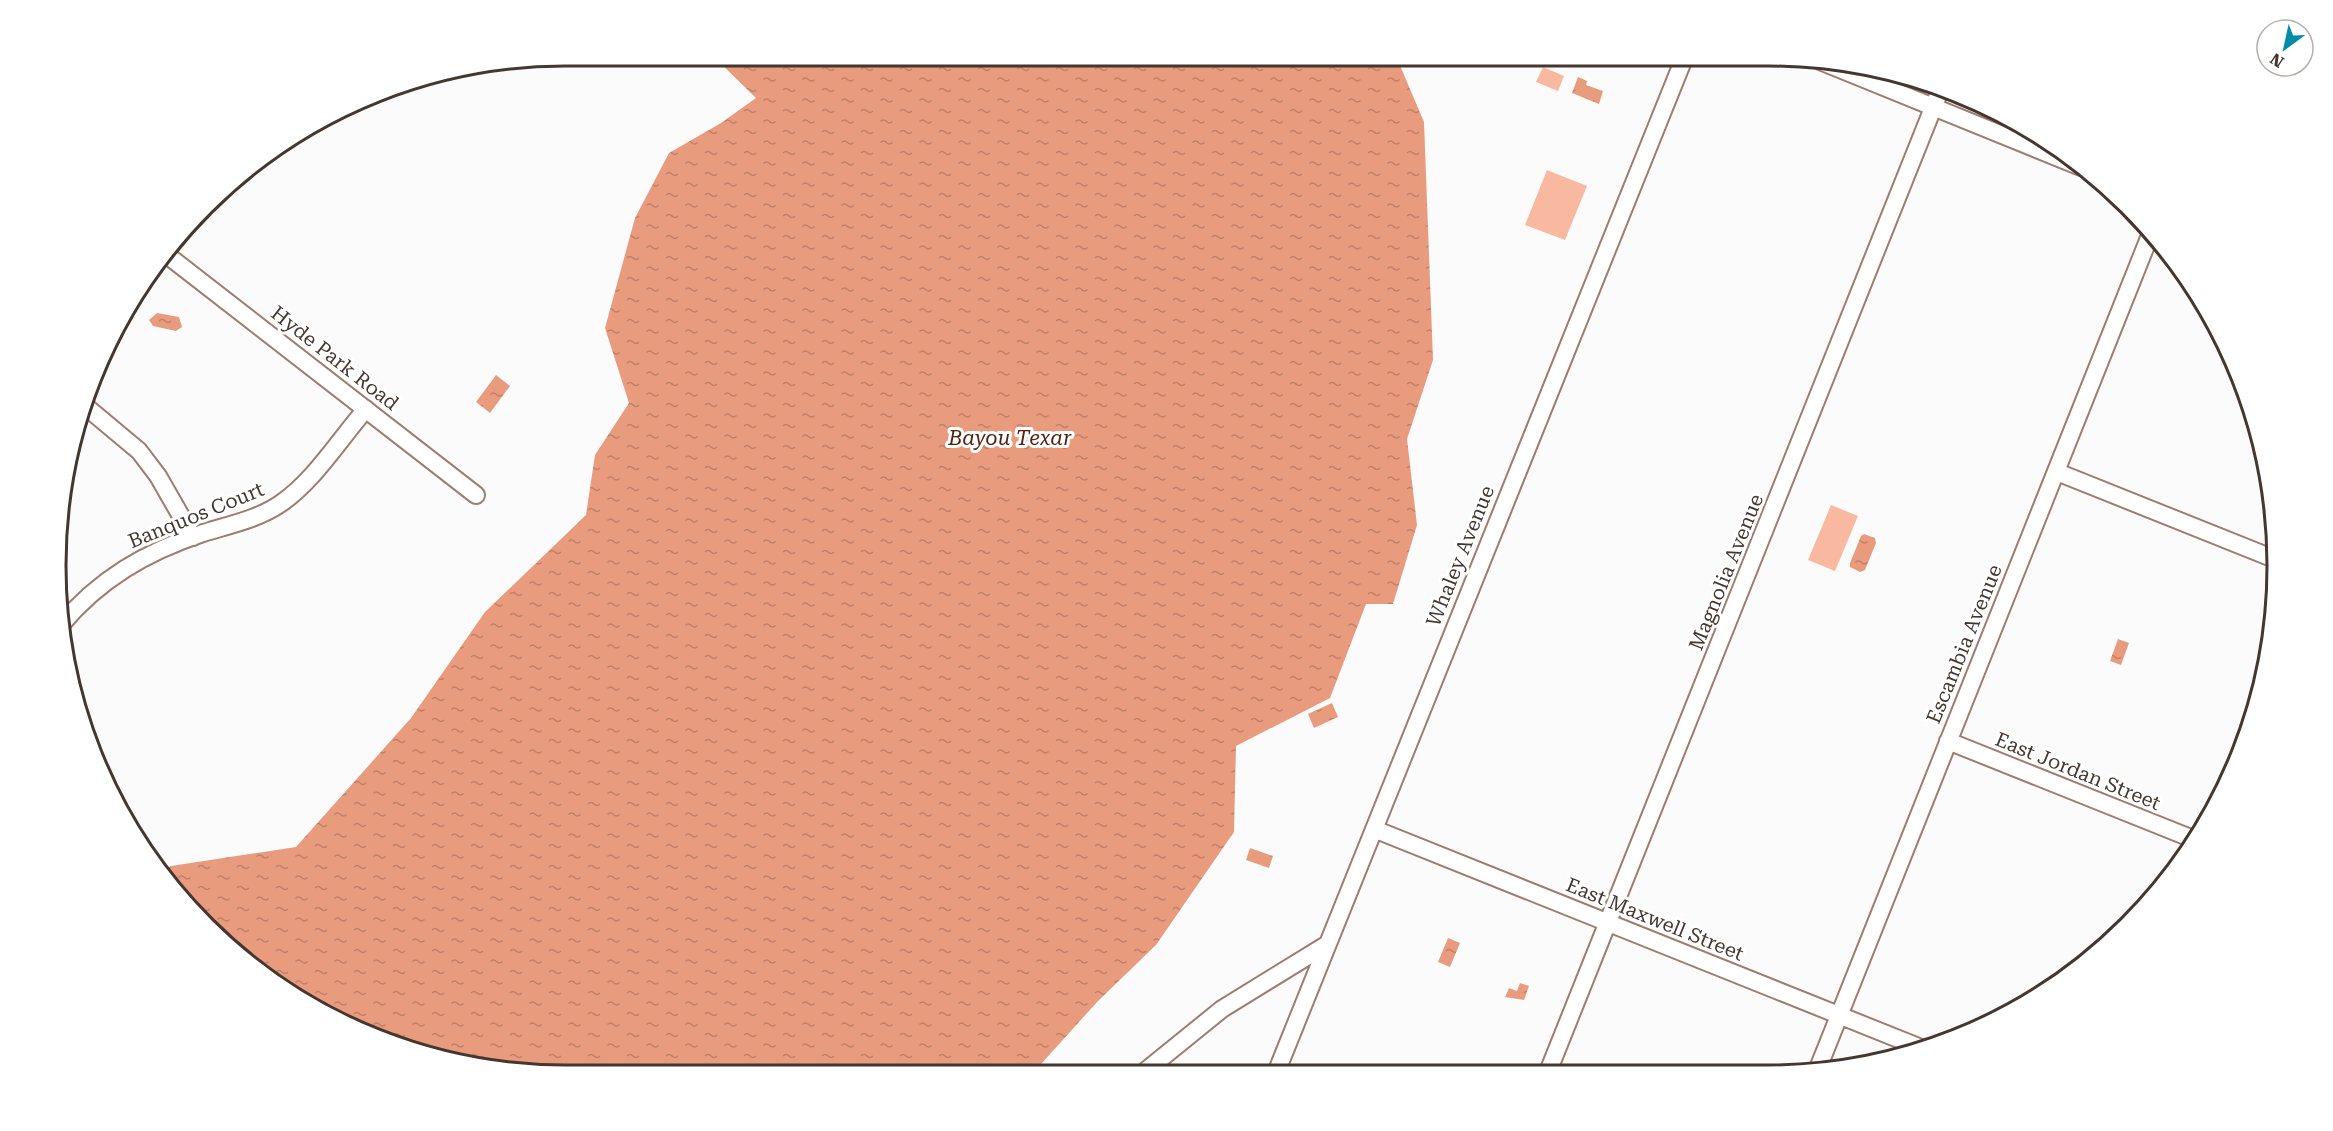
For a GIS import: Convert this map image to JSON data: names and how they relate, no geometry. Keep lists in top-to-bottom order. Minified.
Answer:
{"streets":{"street":["Hyde Park Road","Banquos Court","Whaley Avenue","Magnolia Avenue","Escambia Avenue","East Jordan Street","East Maxwell Street"]},"crossings":[["Hyde Park Road","Banquos Court"],["Whaley Avenue","East Maxwell Street"],["Magnolia Avenue","East Maxwell Street"],["Escambia Avenue","East Jordan Street"],["Escambia Avenue","East Maxwell Street"]],"water":["Bayou Texar"],"north":"bottom left"}
